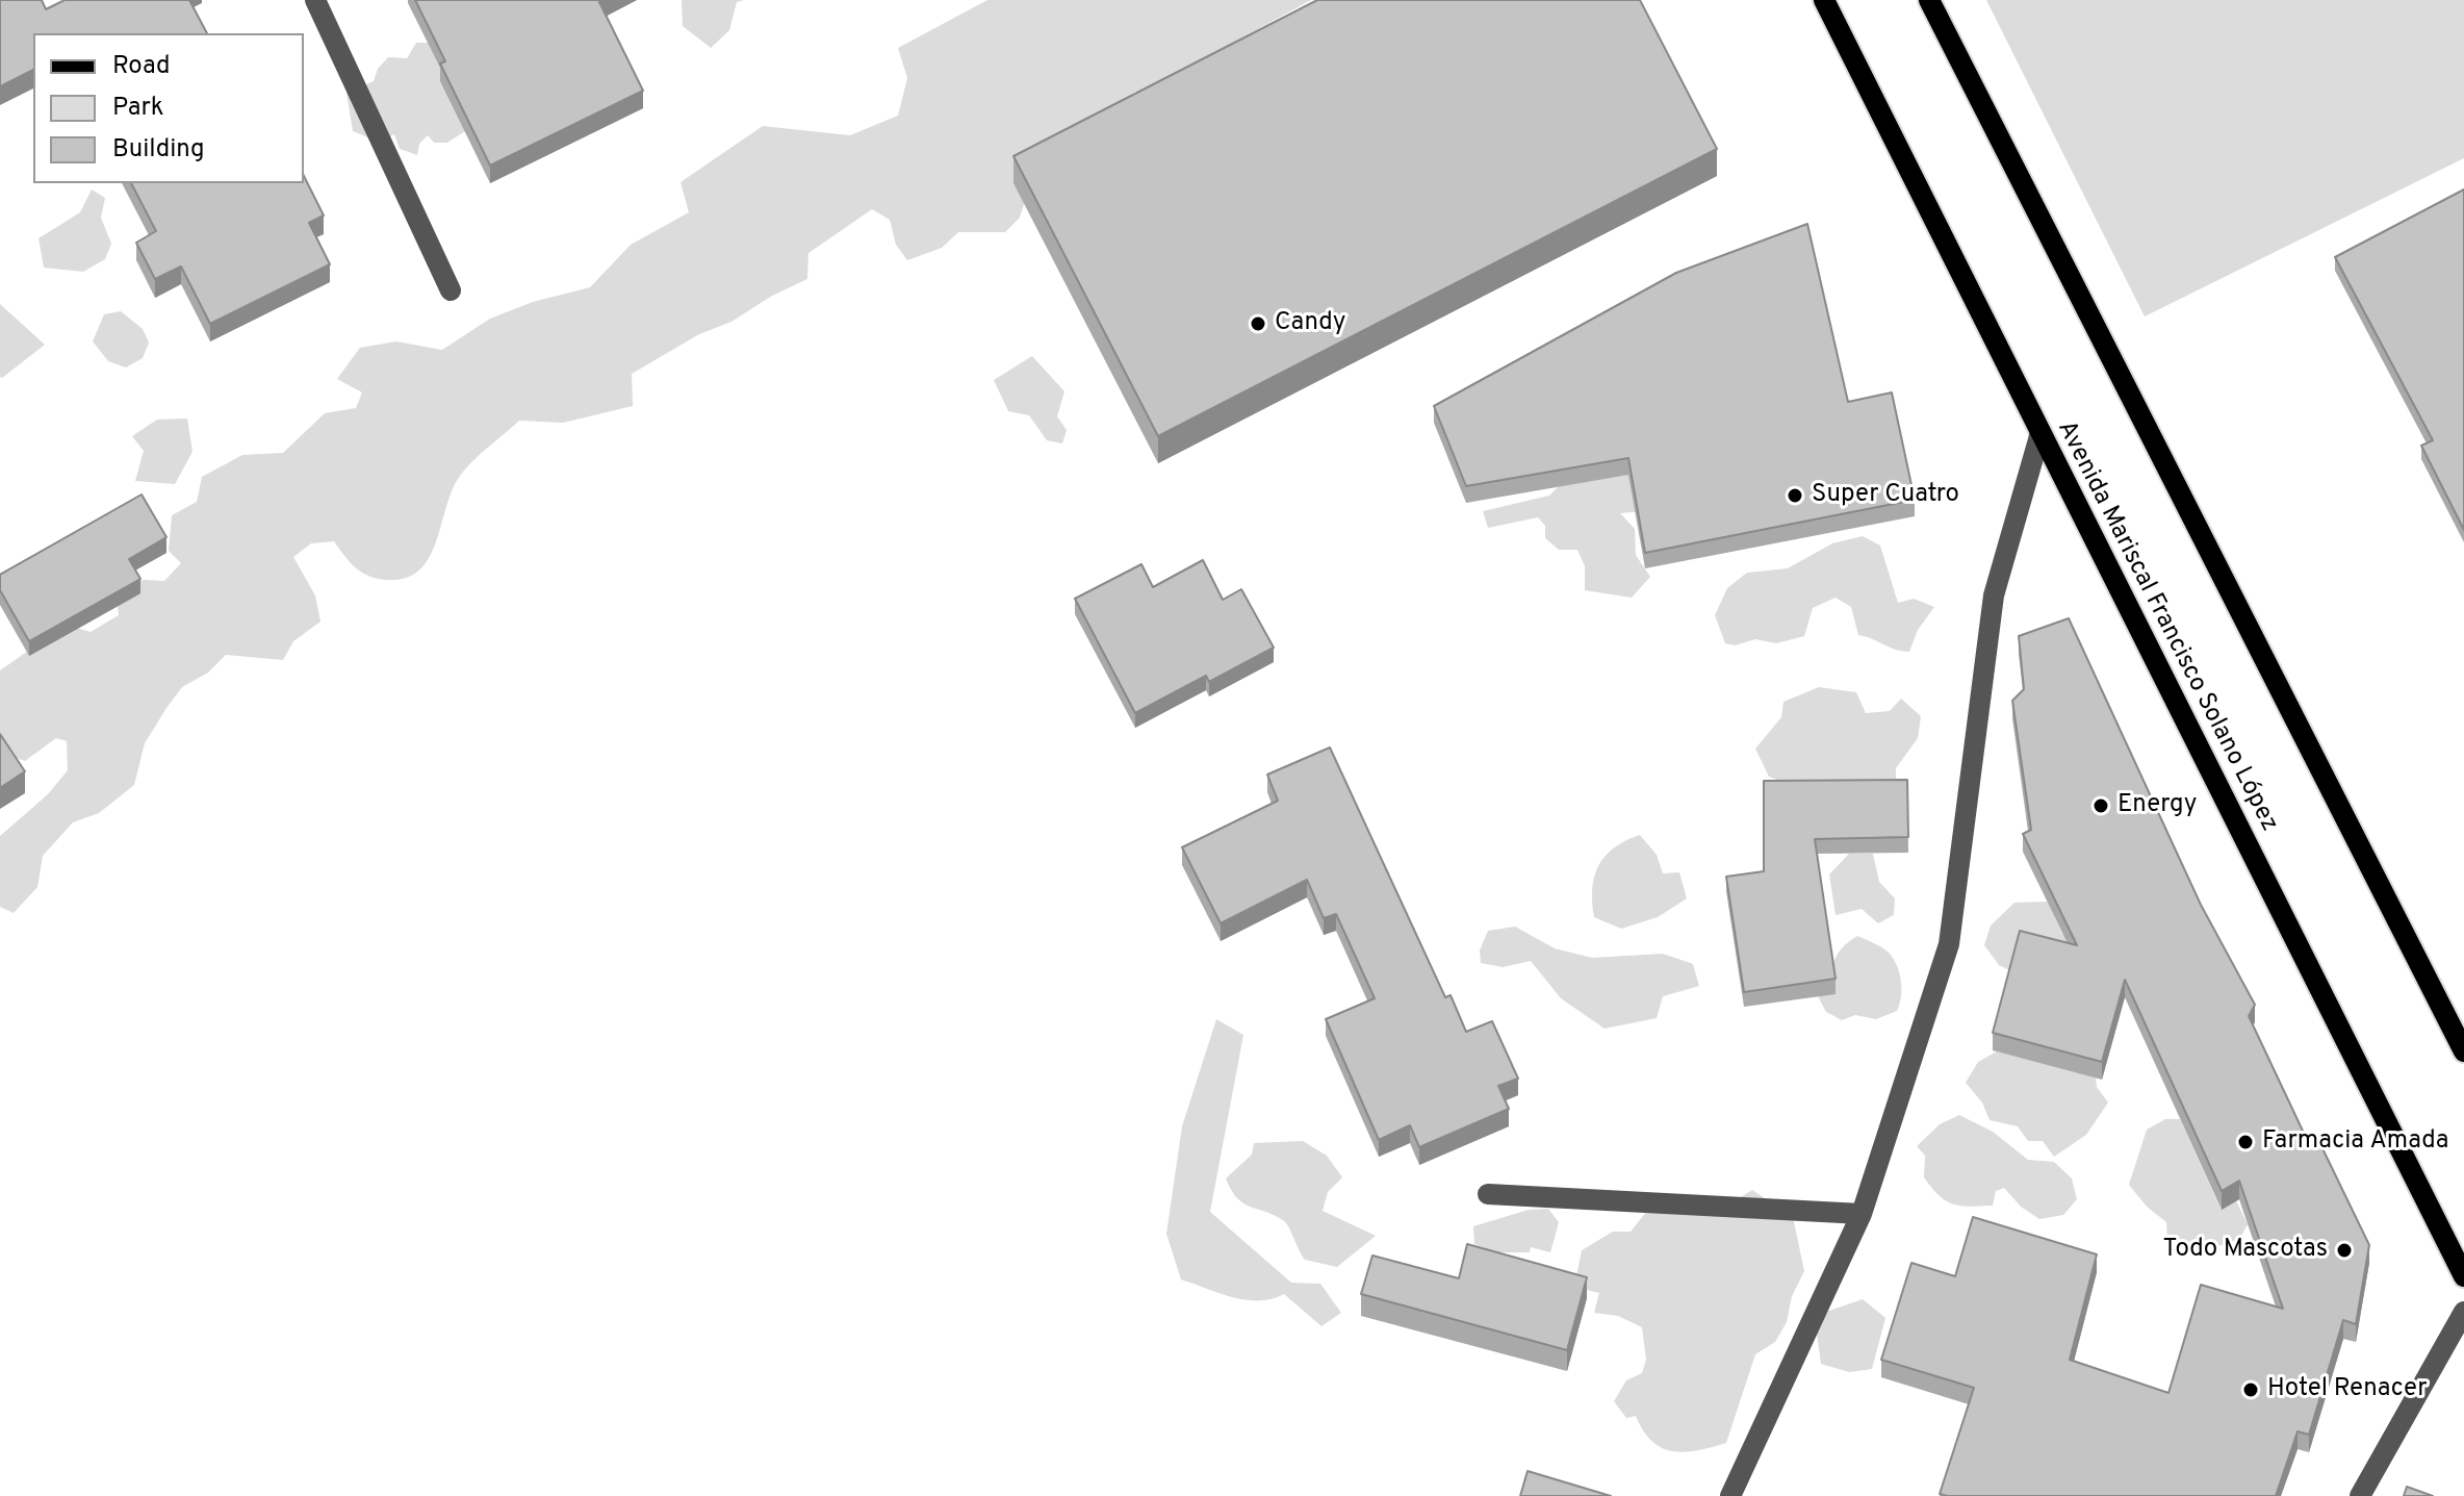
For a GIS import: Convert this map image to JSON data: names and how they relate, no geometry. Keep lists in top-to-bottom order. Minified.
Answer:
{"streets":{"main road":["Avenida Mariscal Francisco Solano López"]},"places":["Candy","Super Cuatro","Energy","Farmacia Amada","Todo Mascotas","Hotel Renacer"],"legend":["Road","Park","Building"]}
